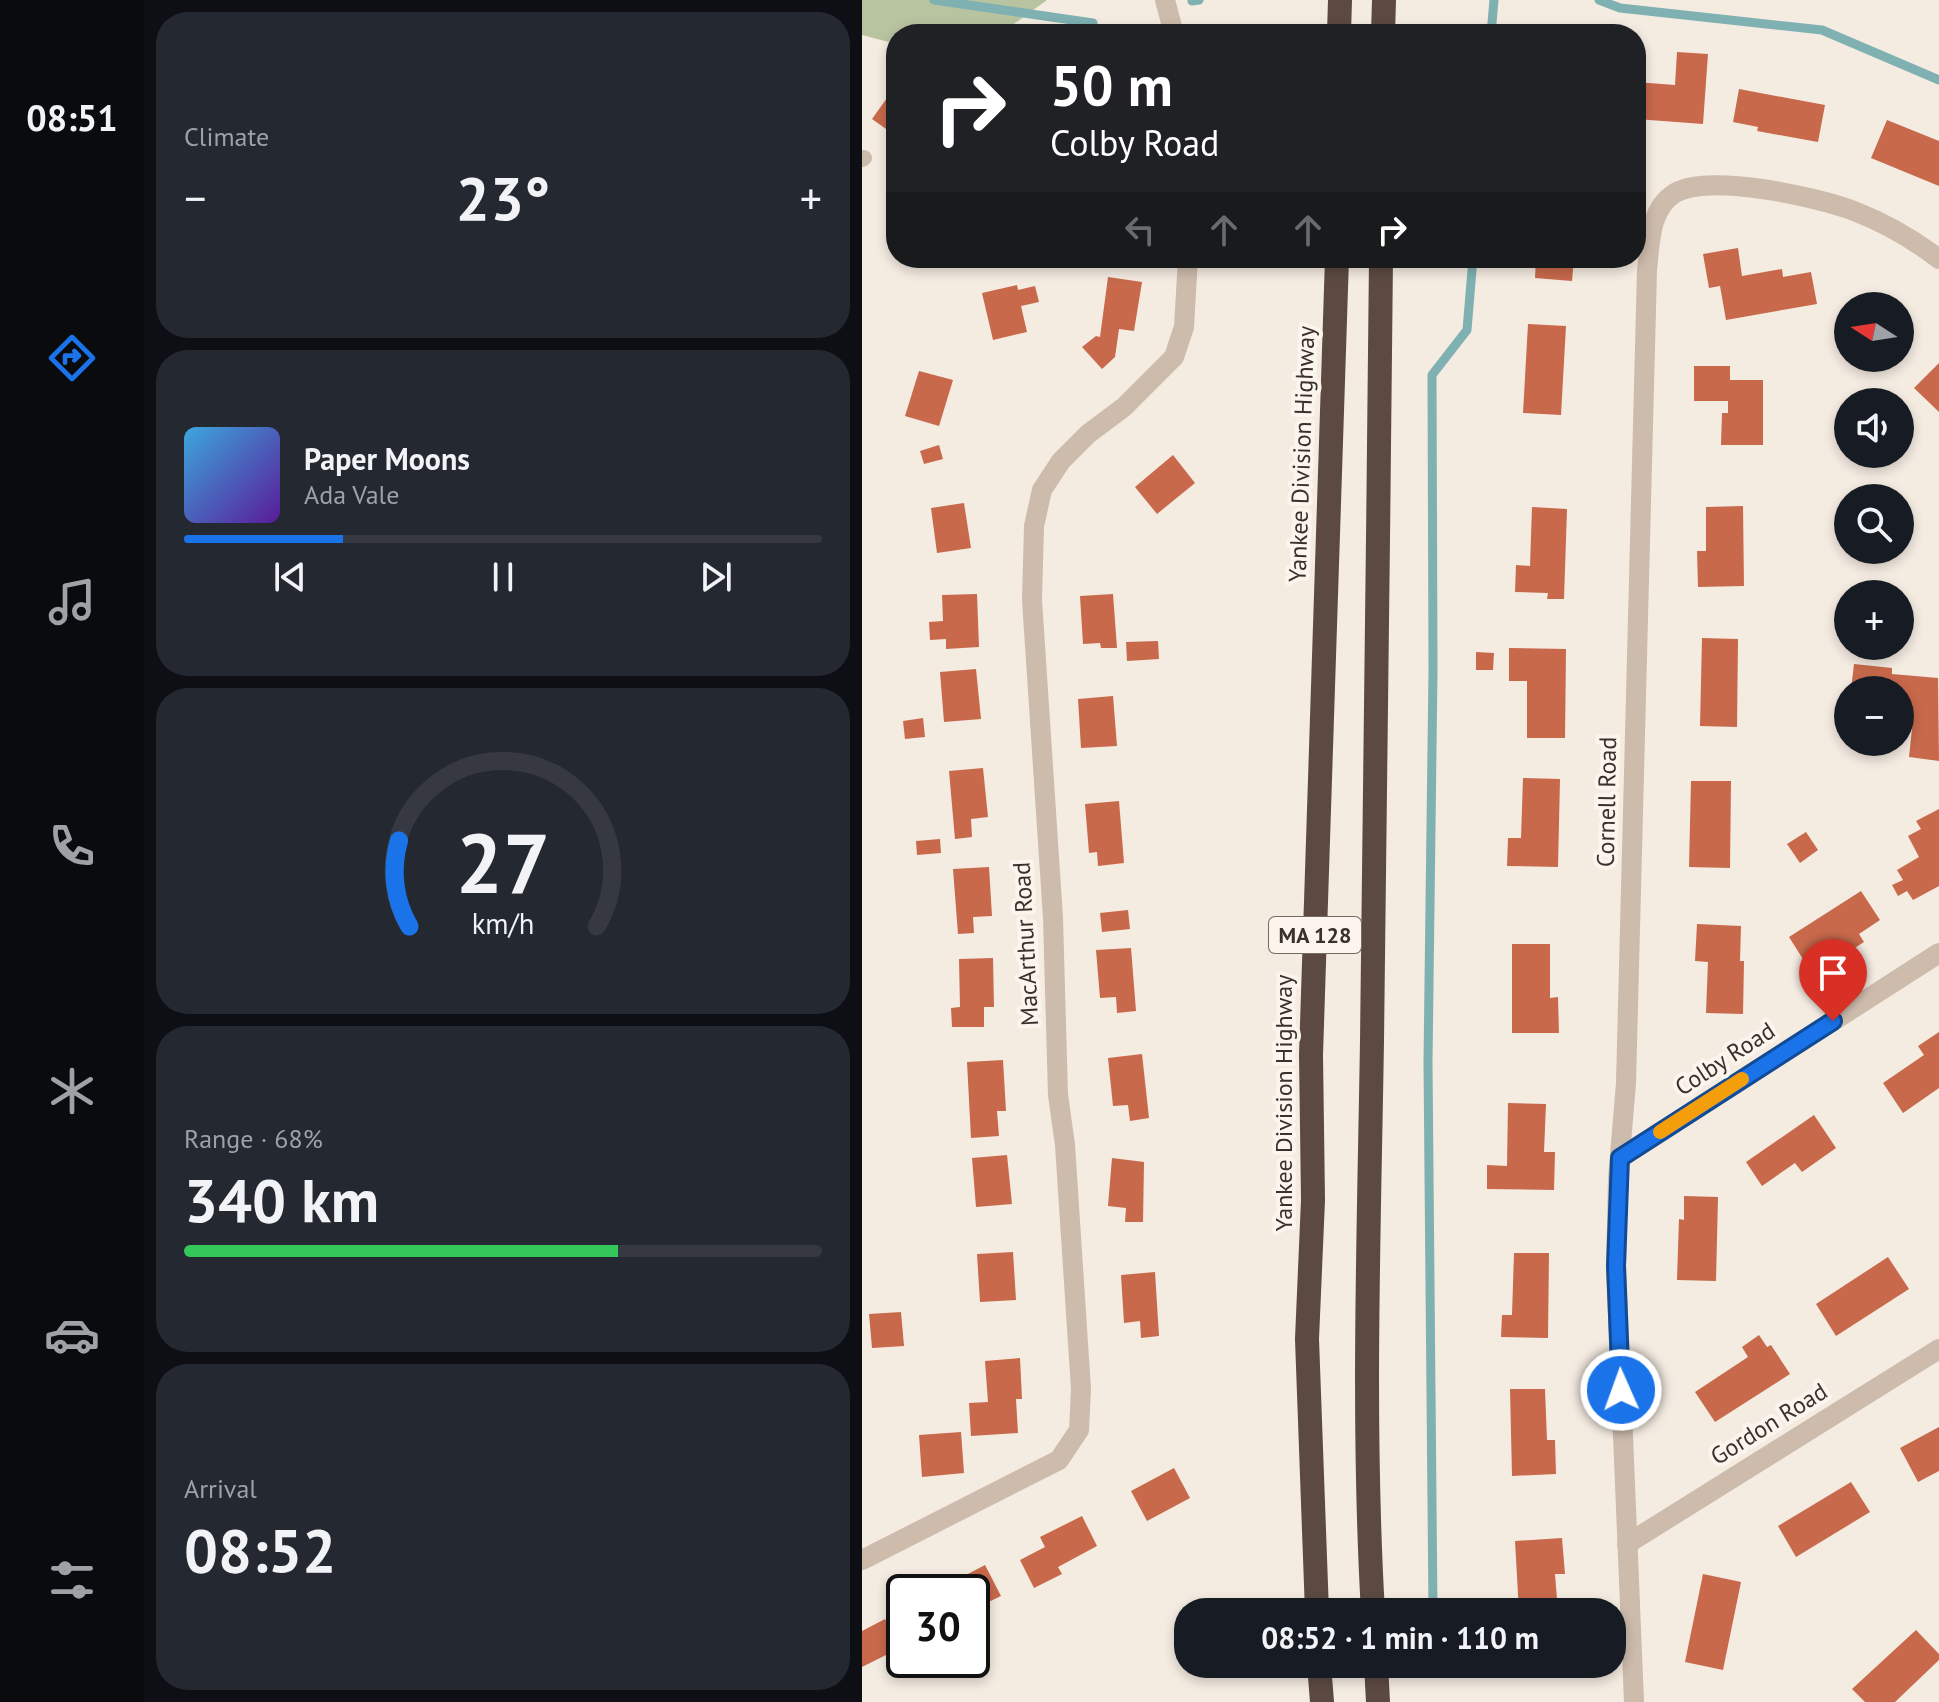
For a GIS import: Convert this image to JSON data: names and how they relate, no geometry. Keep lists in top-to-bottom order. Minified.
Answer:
{"streets":{"highway":["Yankee Division Highway","MA 128"],"street":["Cornell Road","MacArthur Road","Colby Road","Gordon Road"]},"crossings":[["Cornell Road","Colby Road"],["Cornell Road","Gordon Road"]],"north":"left","page":{"tabs":"08:51","tile":["Climate",["Range · 68%","340 km"],["Arrival","08:52"]],"turn":["50 m","Colby Road"],"heat":["−","23°","+"],"map_buttons":["+","−"],"song":["Paper Moons","Ada Vale"],"limit":"30","trip":"08:52 · 1 min · 110 m","gauge":["27","km/h"]}}
